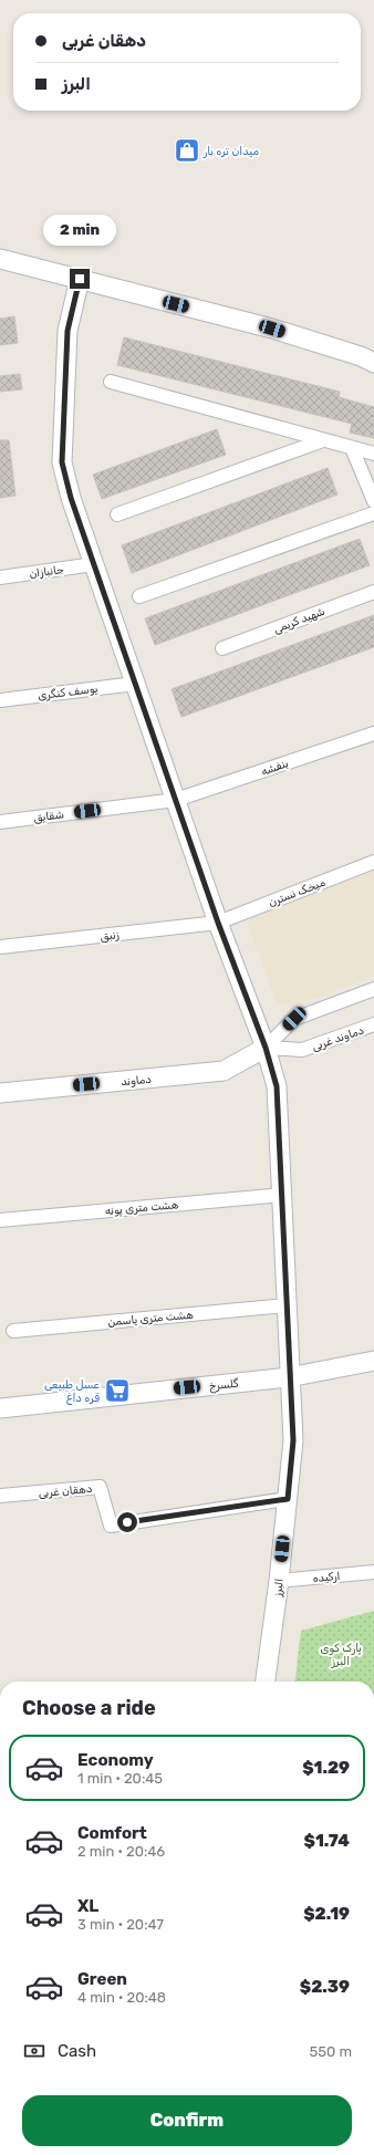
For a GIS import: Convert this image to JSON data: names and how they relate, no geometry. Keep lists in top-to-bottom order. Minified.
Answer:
{"streets":{"main road":["دماوند","گلسرخ","البرز"],"street":["جانبازان","شهید کریمی","یوسف کنگری","بنفشه","شقایق","میخک نسترن","زنبق","دماوند غربی","هشت متری پونه","هشت متری یاسمن","دهقان غربی","ارکیده"]},"crossings":[["جانبازان","البرز"],["یوسف کنگری","البرز"],["بنفشه","شقایق"],["بنفشه","البرز"],["شقایق","البرز"],["میخک نسترن","زنبق"],["میخک نسترن","البرز"],["زنبق","البرز"],["دماوند غربی","دماوند"],["دماوند غربی","البرز"],["دماوند","البرز"],["هشت متری پونه","البرز"],["هشت متری یاسمن","البرز"],["گلسرخ","البرز"],["دهقان غربی","البرز"],["ارکیده","البرز"]],"parks":["پارک کوی البرز"],"places":{"shop":["میدان تره بار"],"supermarket":["عسل طبیعی قره داغ"]},"page":{"banner":["دهقان غربی","البرز"],"bubble":"2 min","heading":"Choose a ride","list":[{"name":"Economy","note":"1 min · 20:45","value":"$1.29"},{"name":"Comfort","note":"2 min · 20:46","value":"$1.74"},{"name":"XL","note":"3 min · 20:47","value":"$2.19"},{"name":"Green","note":"4 min · 20:48","value":"$2.39"}],"pay":["Cash","550 m"],"buttons":"Confirm"}}
